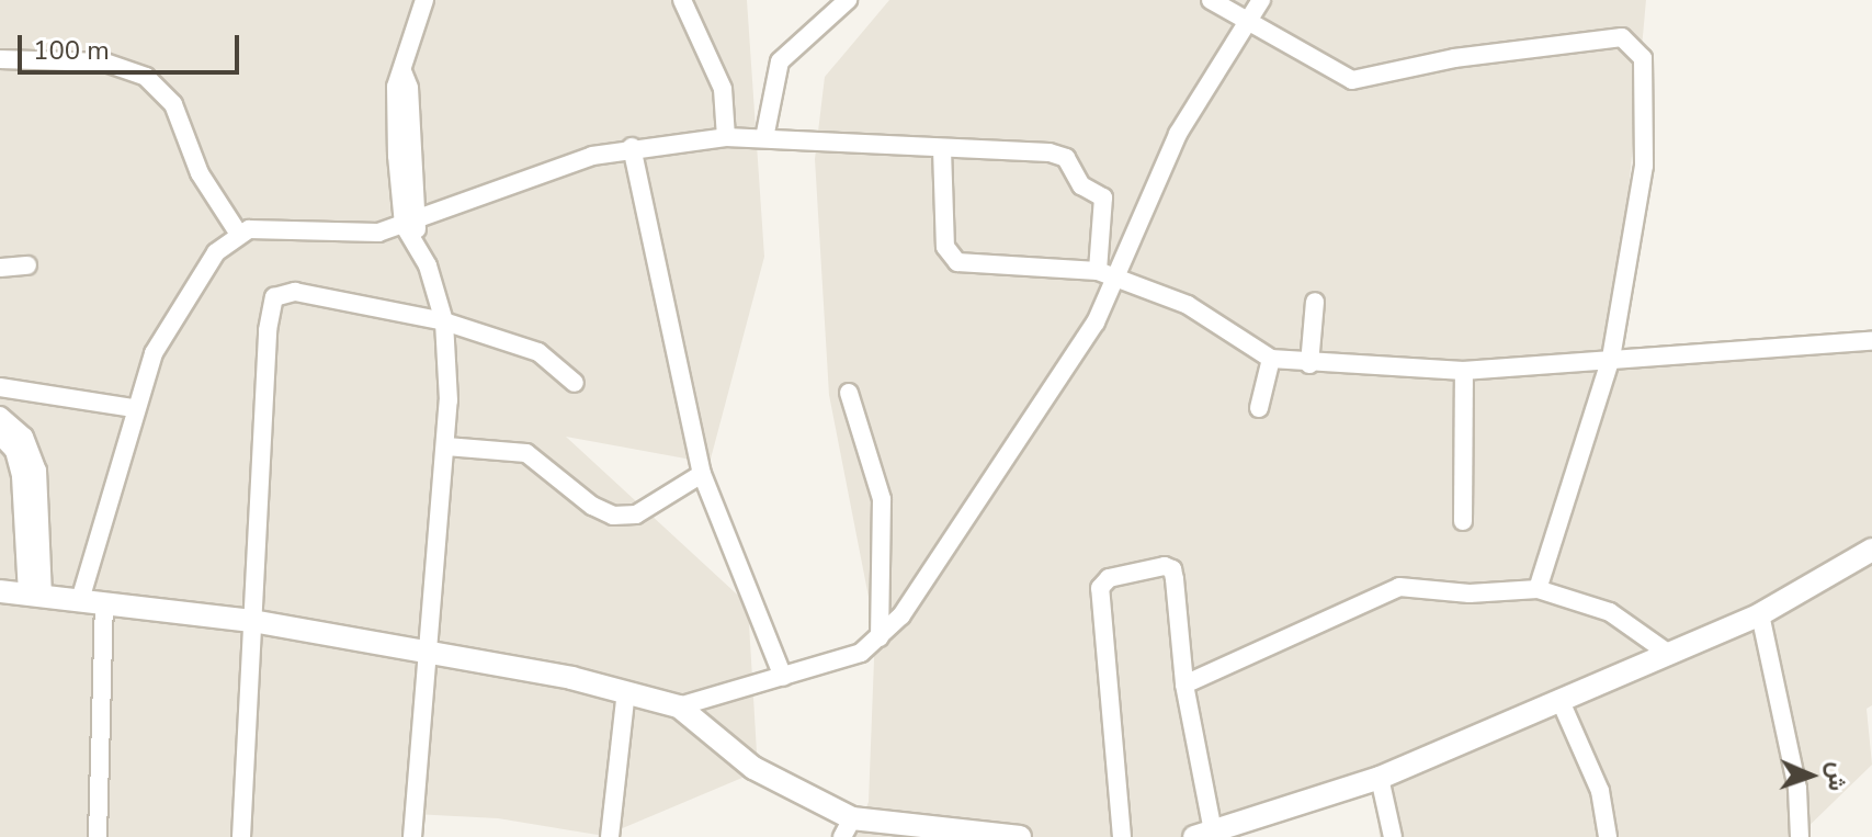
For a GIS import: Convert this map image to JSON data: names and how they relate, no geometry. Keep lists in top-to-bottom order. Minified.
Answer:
{"scale_bar":"100 m","north":"right"}
